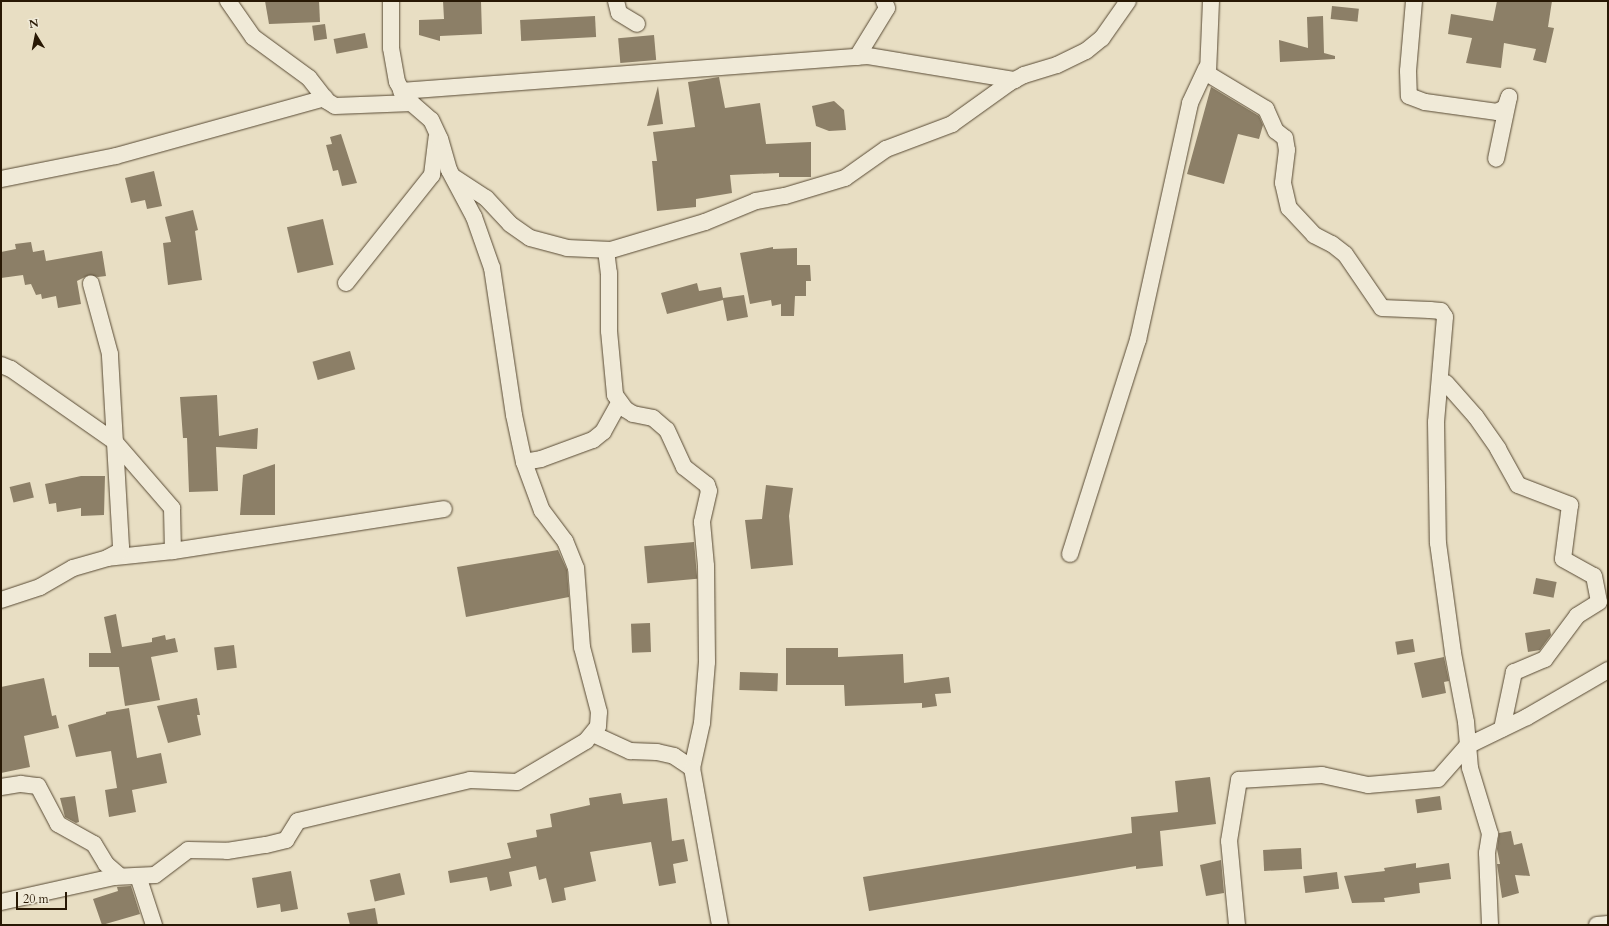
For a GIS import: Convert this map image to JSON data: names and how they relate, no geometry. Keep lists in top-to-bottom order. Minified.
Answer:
{"scale_bar":"20 m","north":"top"}
